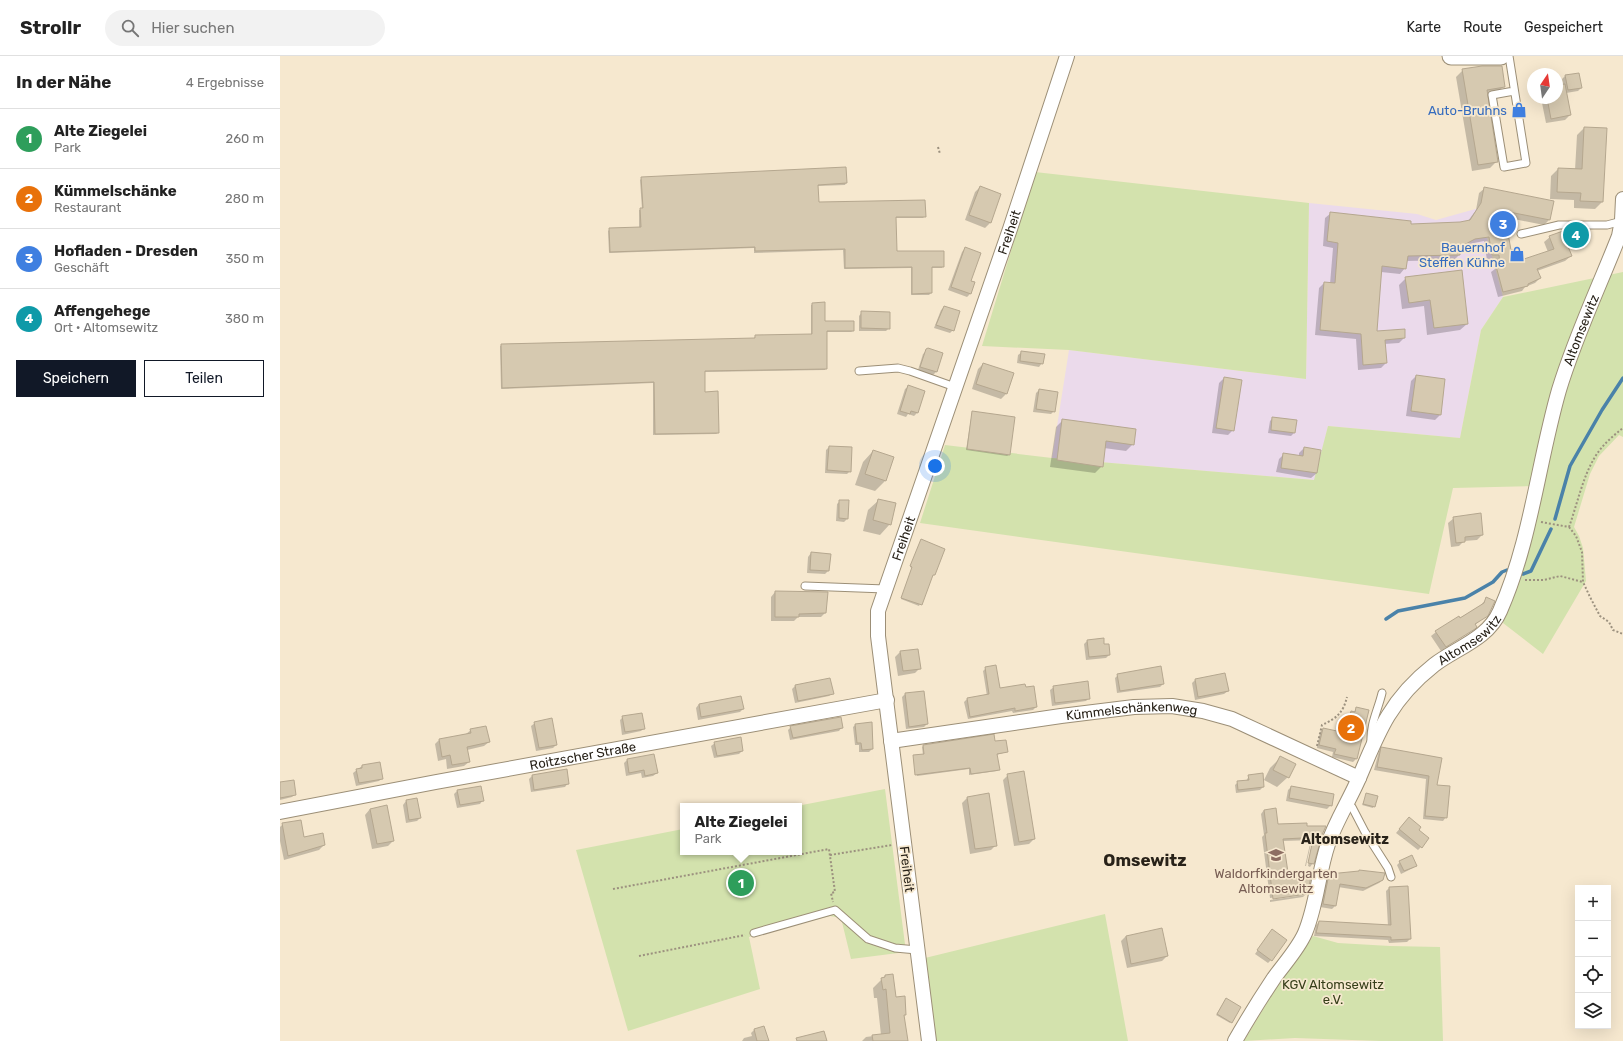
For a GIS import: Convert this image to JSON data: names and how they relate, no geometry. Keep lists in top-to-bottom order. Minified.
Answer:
{"streets":{"street":["Freiheit","Altomsewitz","Kümmelschänkenweg","Roitzscher Straße"]},"crossings":[["Freiheit","Kümmelschänkenweg"],["Freiheit","Roitzscher Straße"],["Altomsewitz","Kümmelschänkenweg"]],"districts":["Altomsewitz","Omsewitz"],"parks":["KGV Altomsewitz e.V."],"places":{"shop":["Auto-Bruhns","Bauernhof Steffen Kühne"],"school or university":["Waldorfkindergarten Altomsewitz"]},"north":"top","page":{"header":"Strollr","search":"Hier suchen","nav":["Karte","Route","Gespeichert"],"heading":["In der Nähe","4 Ergebnisse"],"list":[{"mark":"1","name":"Alte Ziegelei","note":"Park","value":"260 m"},{"mark":"2","name":"Kümmelschänke","note":"Restaurant","value":"280 m"},{"mark":"3","name":"Hofladen - Dresden","note":"Geschäft","value":"350 m"},{"mark":"4","name":"Affengehege","note":"Ort · Altomsewitz","value":"380 m"}],"pins":["3","4","2","1"],"buttons":["Speichern","Teilen"],"popup":["Alte Ziegelei","Park"],"map_buttons":["+","−"]}}
